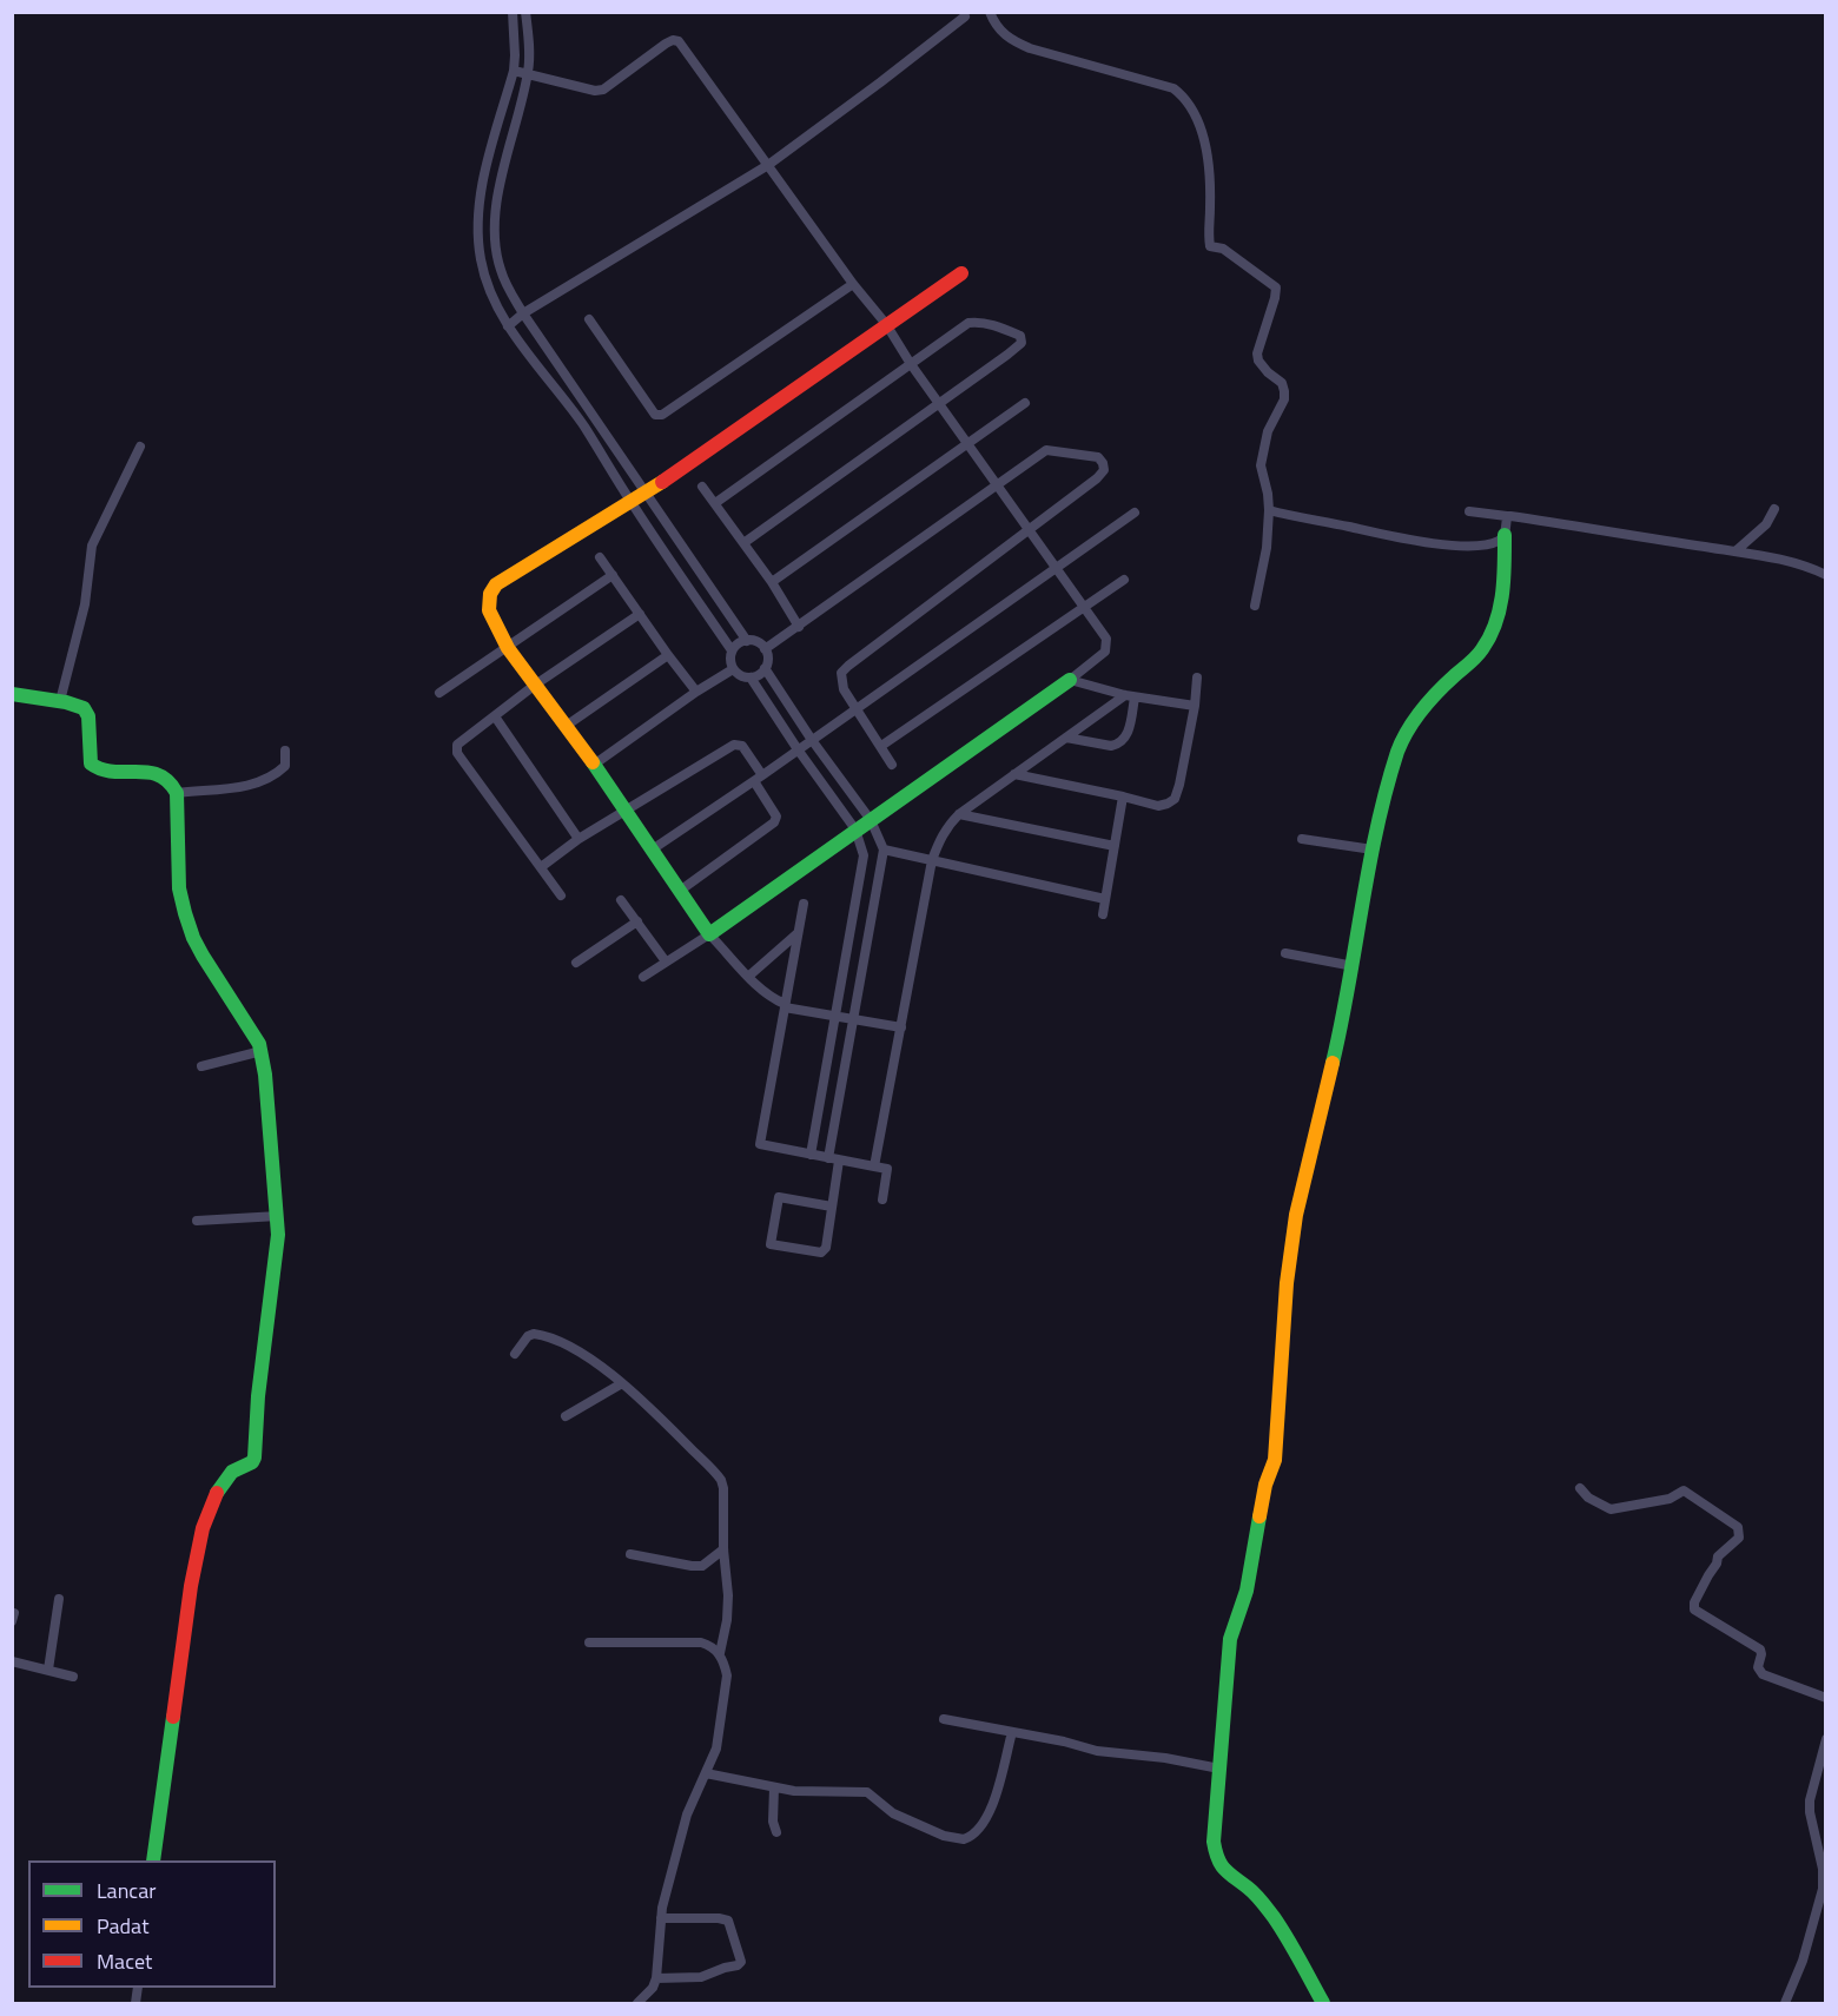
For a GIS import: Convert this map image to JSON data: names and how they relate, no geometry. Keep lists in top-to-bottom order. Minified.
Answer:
{"legend":["Lancar","Padat","Macet"]}
